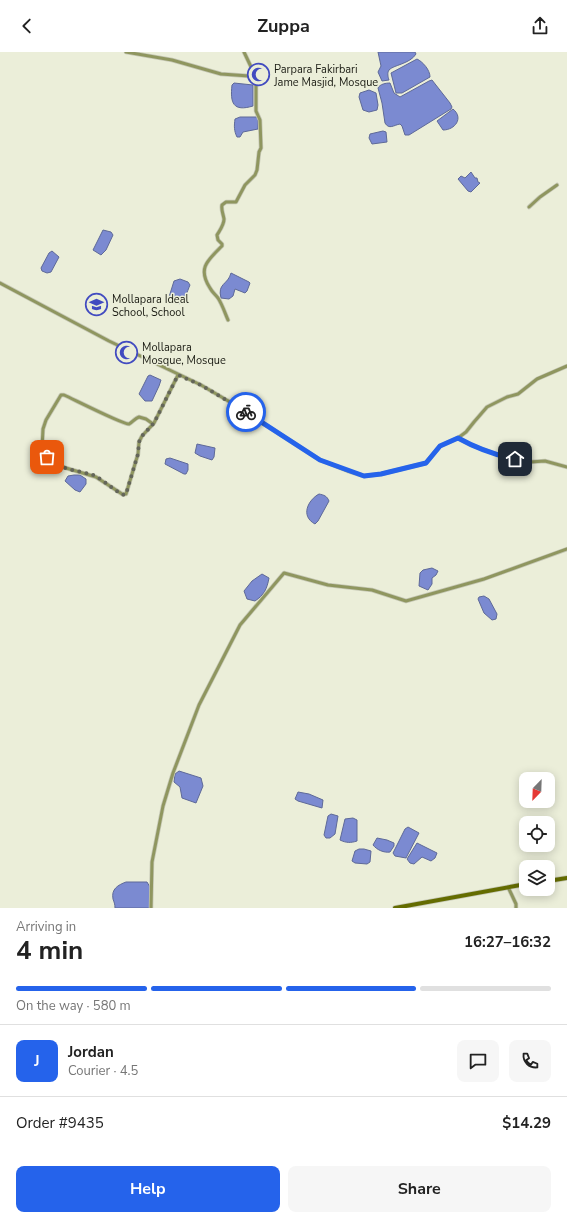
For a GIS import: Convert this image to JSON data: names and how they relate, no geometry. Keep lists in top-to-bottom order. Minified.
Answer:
{"places":{"mosque":["Parpara Fakirbari Jame Masjid, Mosque","Mollapara Mosque, Mosque"],"school or university":["Mollapara Ideal School, School"]},"north":"bottom left","page":{"header":"Zuppa","heading":["4 min","Arriving in","16:27–16:32"],"panel":["Jordan","Courier · 4.5","Order #9435","$14.29"],"bar":"On the way · 580 m","round":"J","buttons":["Help","Share"]}}
